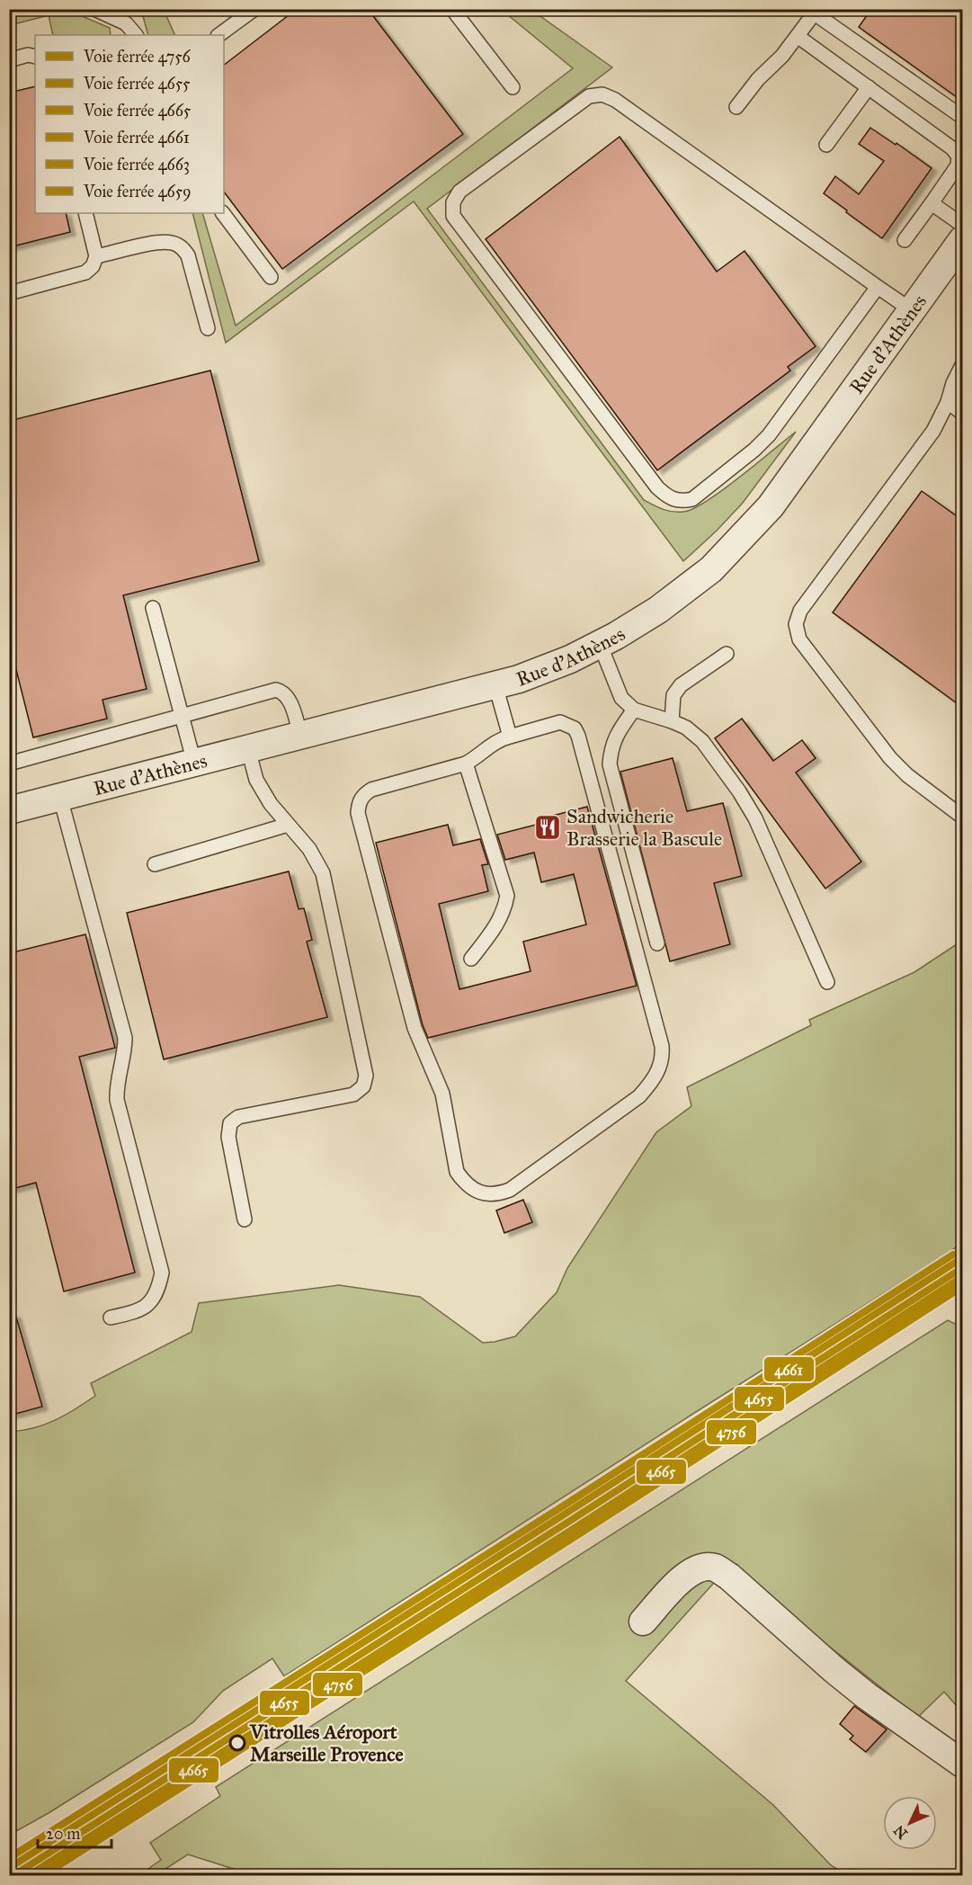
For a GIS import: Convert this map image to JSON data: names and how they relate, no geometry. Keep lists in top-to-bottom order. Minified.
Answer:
{"streets":{"street":["Rue d'Athènes"]},"places":{"restaurant":["Sandwicherie Brasserie la Bascule"],"other":["Vitrolles Aéroport Marseille Provence"]},"lines":["rail line 4659","rail line 4661","rail line 4655","rail line 4665","rail line 4756","rail line 4663"],"legend":["Voie ferrée 4756","Voie ferrée 4655","Voie ferrée 4665","Voie ferrée 4661","Voie ferrée 4663","Voie ferrée 4659"],"scale_bar":"20 m","north":"bottom left"}
